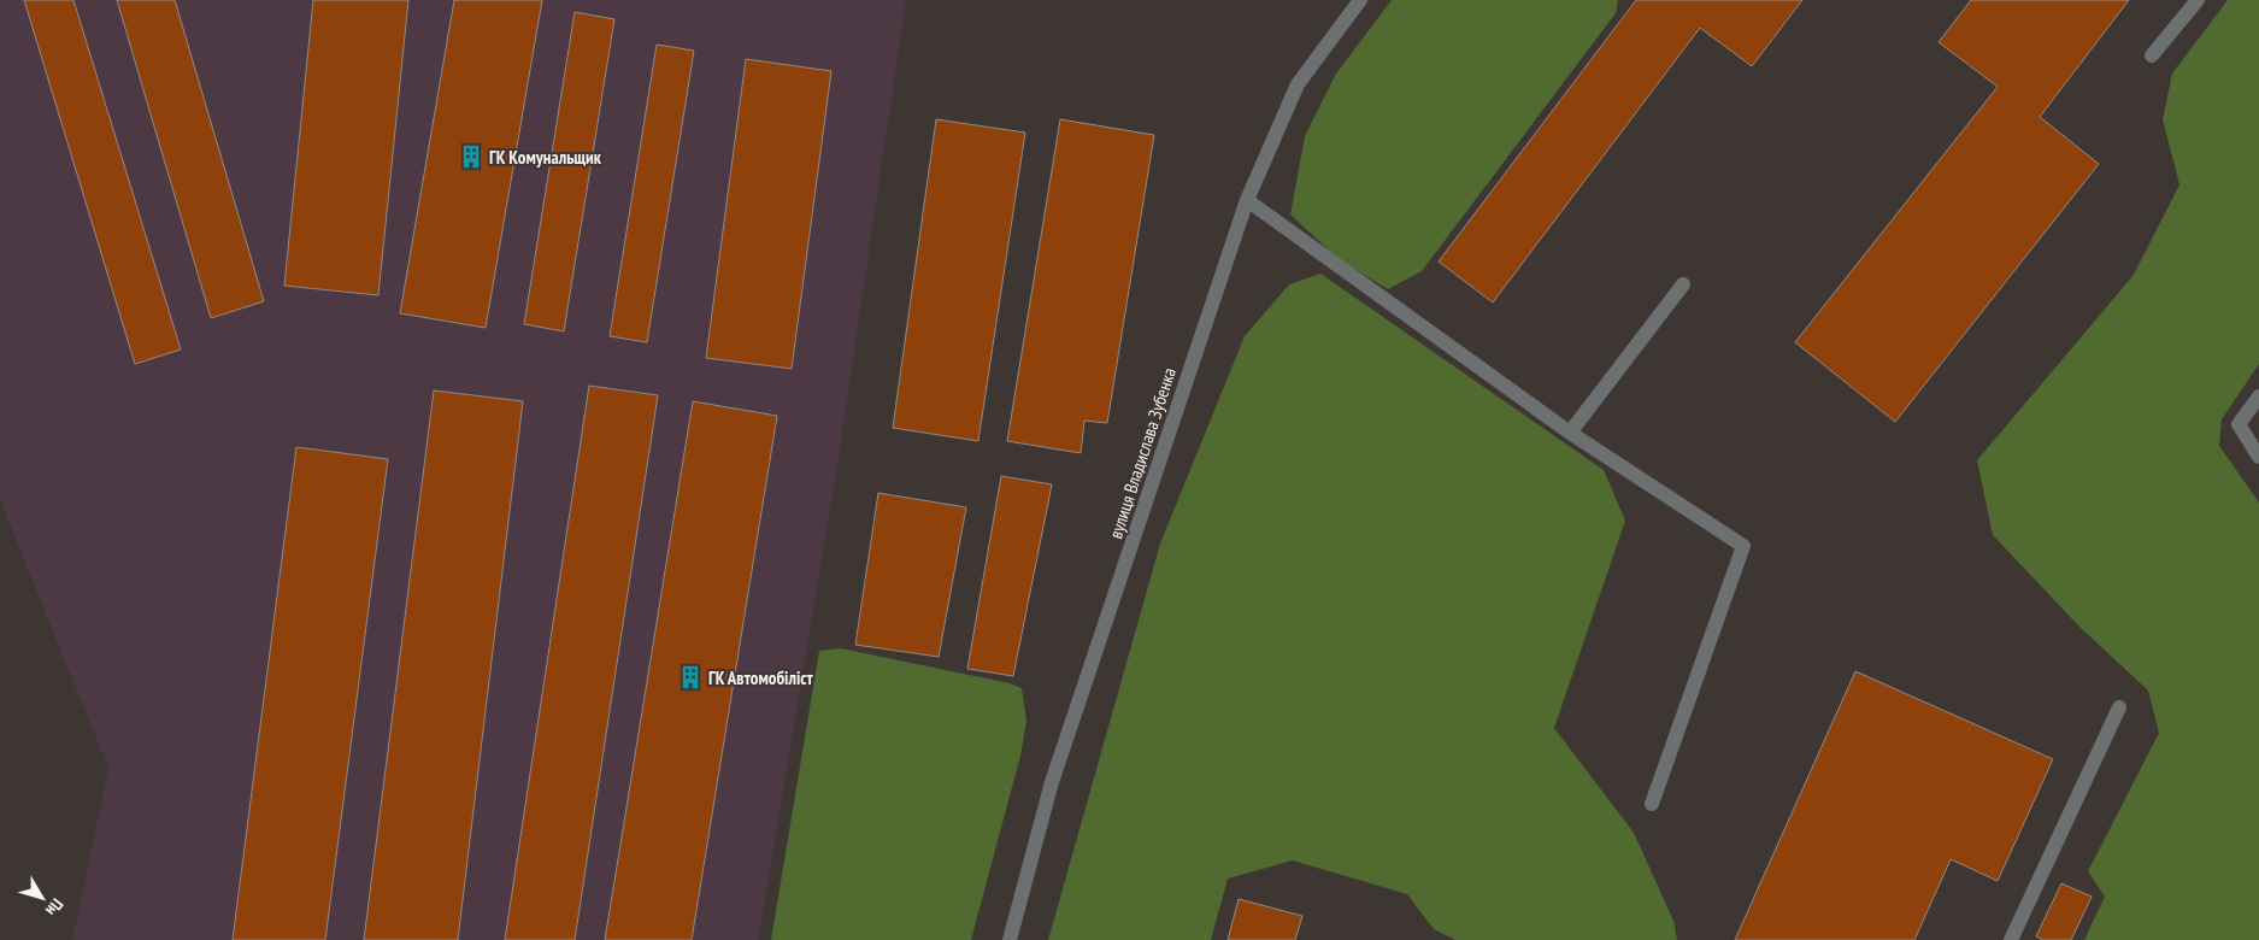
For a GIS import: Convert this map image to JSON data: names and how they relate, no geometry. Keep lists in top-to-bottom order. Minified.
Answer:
{"streets":{"street":["вулиця Владислава Зубенка"]},"places":{"building":["ГК Комунальщик","ГК Автомобіліст"]},"north":"bottom right"}
